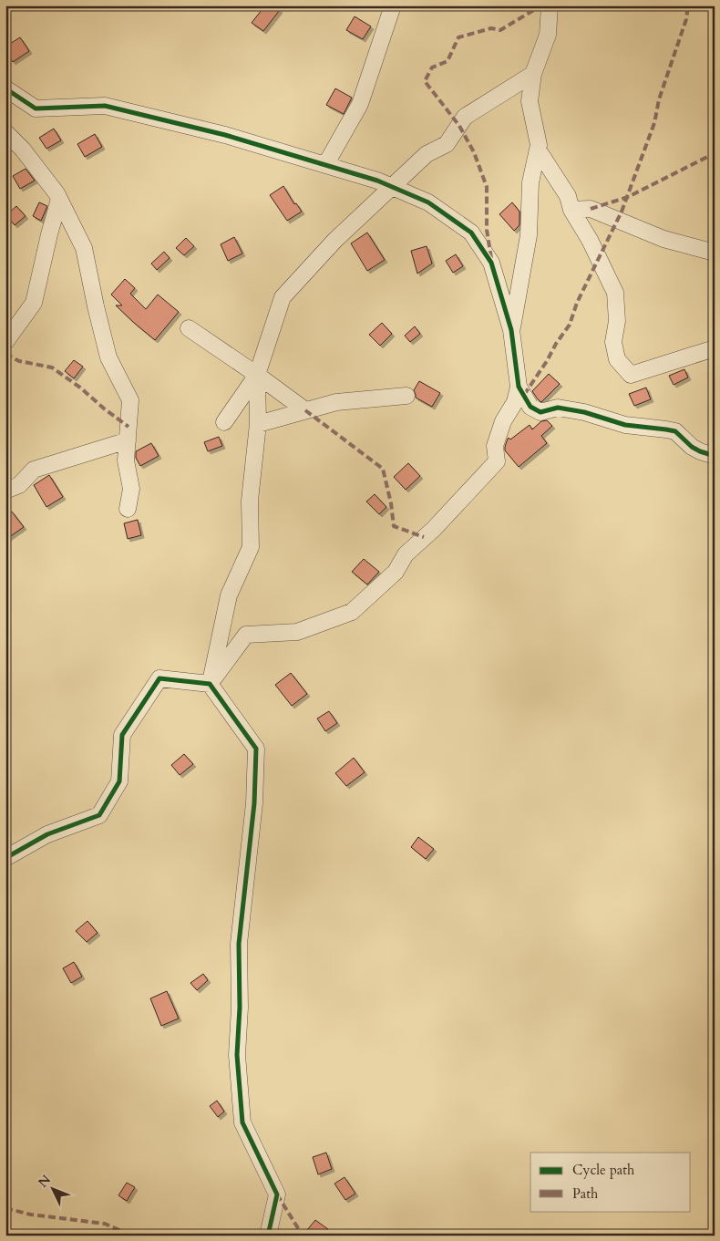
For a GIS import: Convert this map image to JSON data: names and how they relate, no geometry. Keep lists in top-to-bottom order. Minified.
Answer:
{"legend":["Cycle path","Path"],"north":"top left"}
